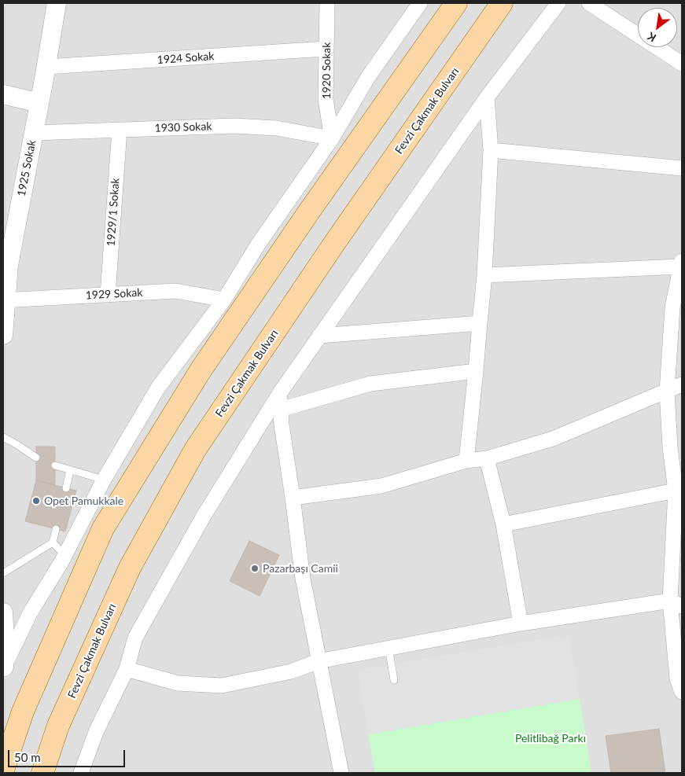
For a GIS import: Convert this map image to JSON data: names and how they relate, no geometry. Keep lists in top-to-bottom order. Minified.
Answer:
{"streets":{"main road":["Fevzi Çakmak Bulvarı"],"street":["1924 Sokak","1920 Sokak","1930 Sokak","1925 Sokak","1929/1 Sokak","1929 Sokak"]},"crossings":[["1924 Sokak","1920 Sokak"],["1924 Sokak","1925 Sokak"],["1920 Sokak","1930 Sokak"],["1930 Sokak","1925 Sokak"],["1930 Sokak","1929/1 Sokak"],["1925 Sokak","1929 Sokak"],["1929/1 Sokak","1929 Sokak"]],"parks":["Pelitlibağ Parkı"],"places":["Opet Pamukkale","Pazarbaşı Camii"],"scale_bar":"50 m","north":"bottom left"}
